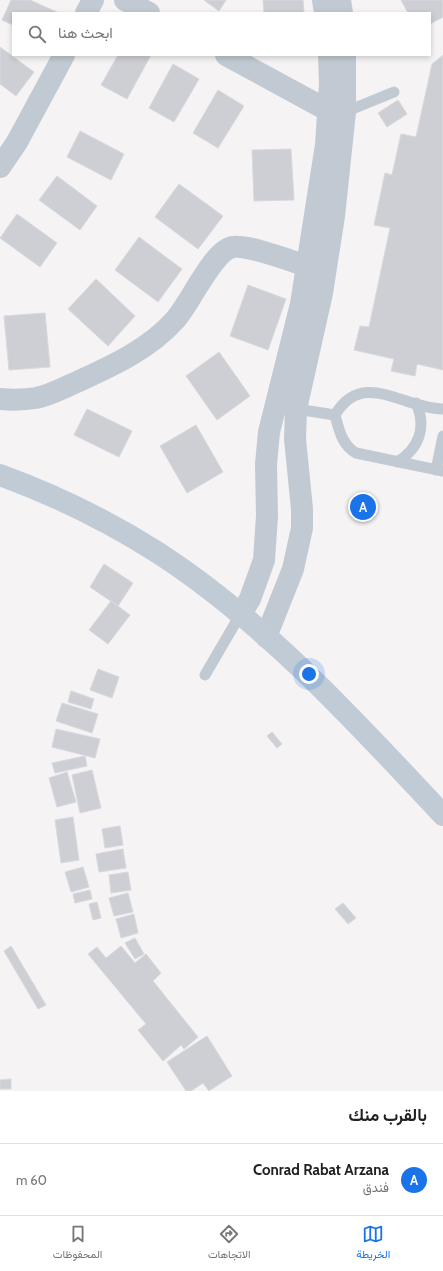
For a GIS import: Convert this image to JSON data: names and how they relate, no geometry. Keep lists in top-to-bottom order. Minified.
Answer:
{"page":{"search":"ابحث هنا","pins":"A","heading":"بالقرب منك","list":[{"mark":"A","name":"Conrad Rabat Arzana","note":"فندق","value":"60 m"}],"nav":["الخريطة","الاتجاهات","المحفوظات"]}}
